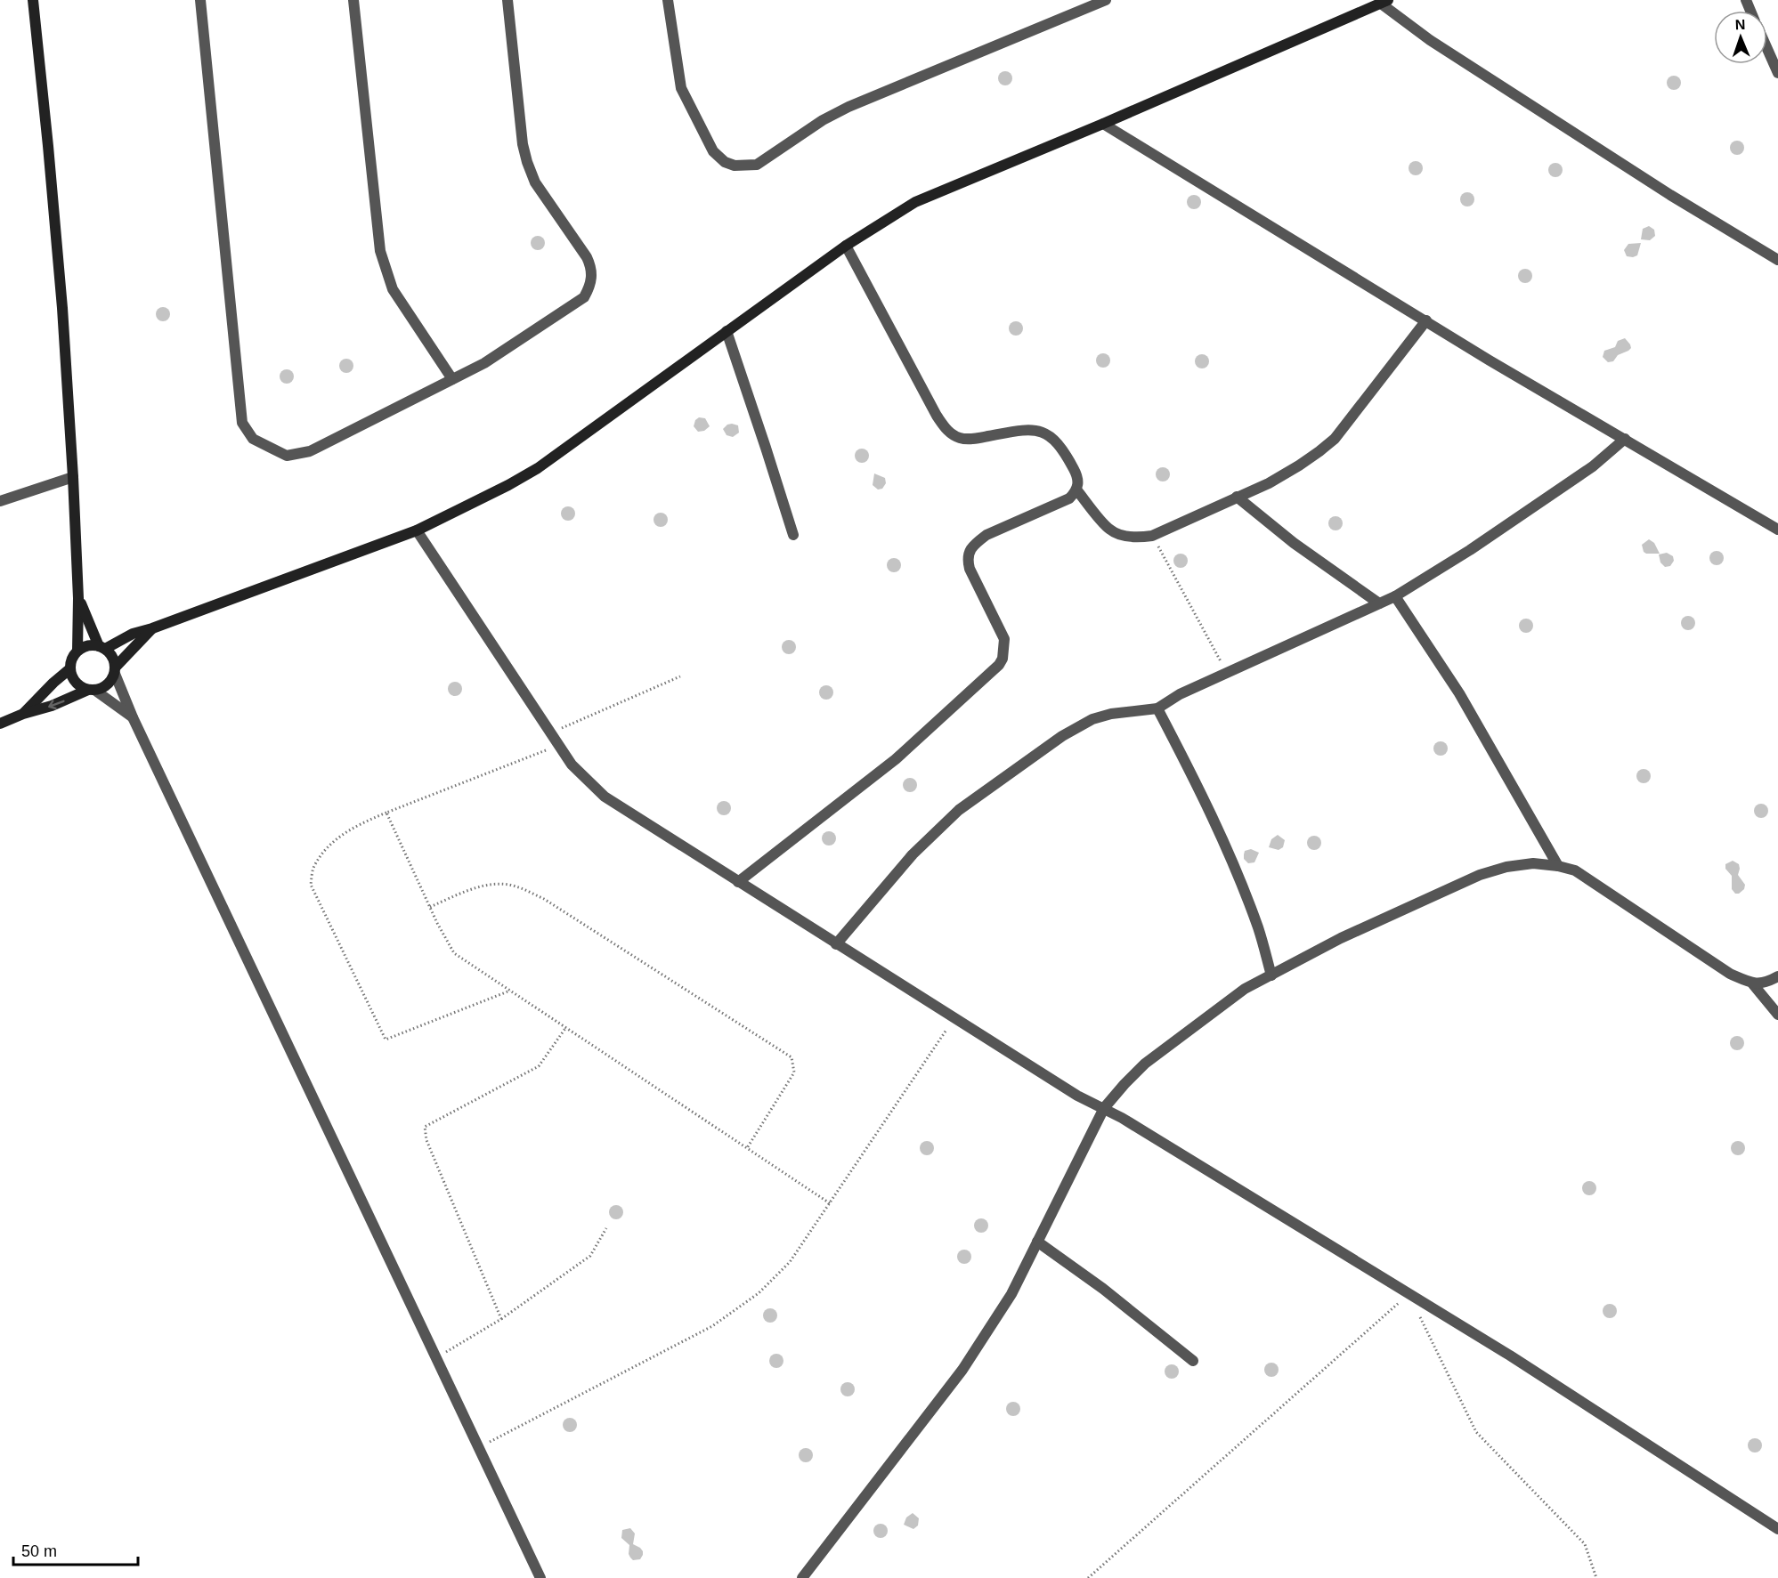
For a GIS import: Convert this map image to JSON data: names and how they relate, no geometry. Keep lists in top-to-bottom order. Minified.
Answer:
{"scale_bar":"50 m","north":"top"}
